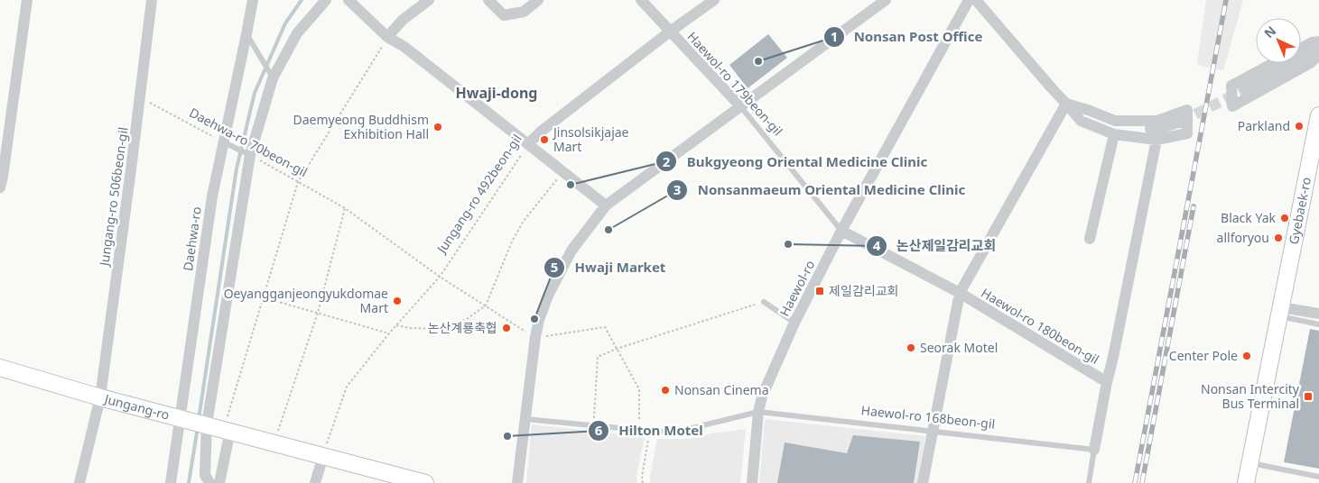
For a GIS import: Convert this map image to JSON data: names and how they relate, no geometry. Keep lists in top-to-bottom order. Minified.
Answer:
{"streets":{"main road":["Gyebaek-ro","Jungang-ro"],"street":["Haewol-ro 179beon-gil","Jungang-ro 492beon-gil","Jungang-ro 506beon-gil","Daehwa-ro","Haewol-ro","Haewol-ro 180beon-gil"],"lane":["Daehwa-ro 70beon-gil","Haewol-ro 168beon-gil"]},"crossings":[["Haewol-ro 179beon-gil","Jungang-ro 492beon-gil"],["Haewol-ro 179beon-gil","Haewol-ro"],["Haewol-ro 179beon-gil","Haewol-ro 180beon-gil"],["Daehwa-ro 70beon-gil","Jungang-ro 492beon-gil"],["Daehwa-ro 70beon-gil","Jungang-ro 506beon-gil"],["Daehwa-ro 70beon-gil","Daehwa-ro"],["Jungang-ro 492beon-gil","Jungang-ro"],["Jungang-ro 506beon-gil","Jungang-ro"],["Daehwa-ro","Jungang-ro"],["Haewol-ro","Haewol-ro 180beon-gil"],["Haewol-ro","Haewol-ro 168beon-gil"]],"districts":["Hwaji-dong"],"places":{"other":["Nonsan Post Office","Parkland","Daemyeong Buddhism Exhibition Hall","Jinsolsikjajae Mart","Bukgyeong Oriental Medicine Clinic","Black Yak","Nonsanmaeum Oriental Medicine Clinic","allforyou","논산제일감리교회","Oeyangganjeongyukdomae Mart","Hwaji Market","논산계룡축협","Seorak Motel","Center Pole","Nonsan Cinema","Hilton Motel"],"transit":["제일감리교회","Nonsan Intercity Bus Terminal"]},"north":"top left"}
